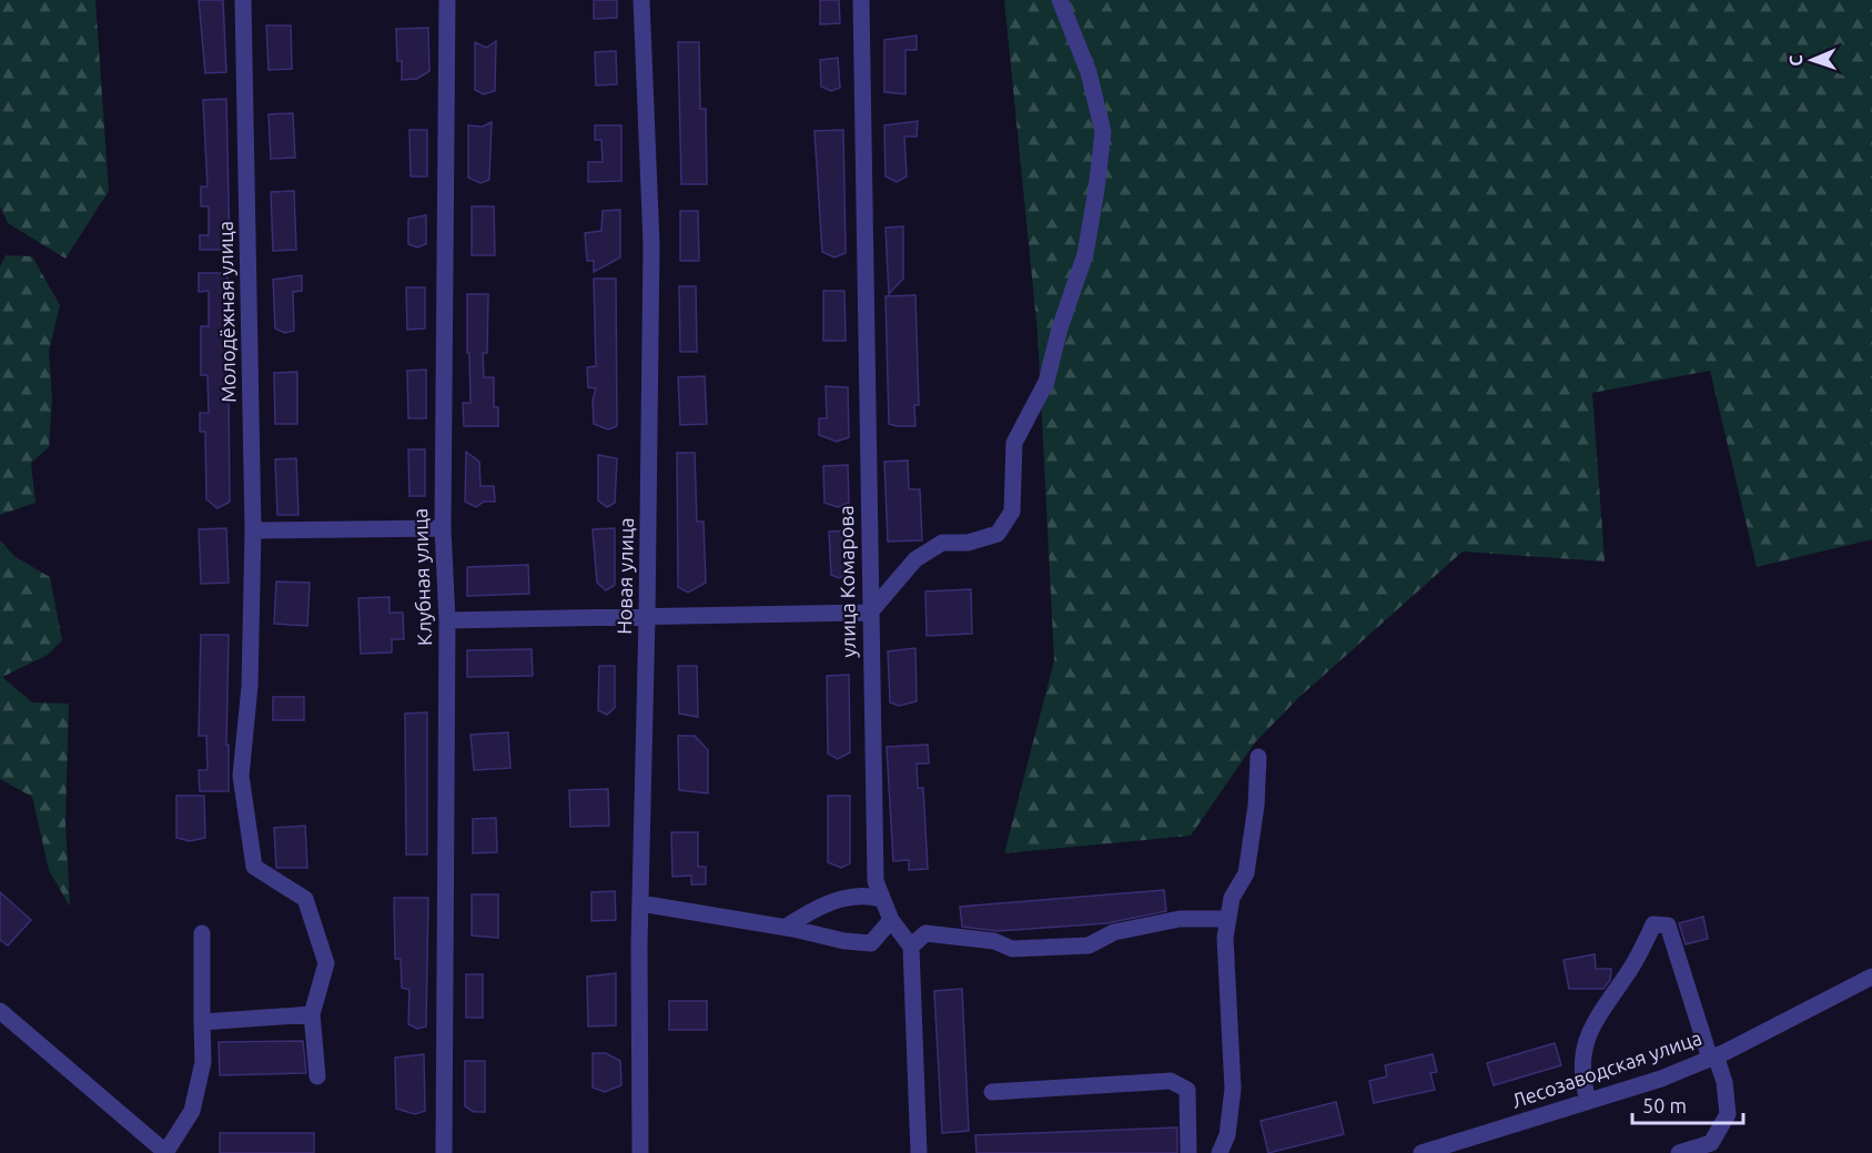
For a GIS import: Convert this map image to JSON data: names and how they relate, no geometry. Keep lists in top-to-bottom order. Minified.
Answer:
{"streets":{"street":["Молодёжная улица","Новая улица","Клубная улица","улица Комарова","Лесозаводская улица"]},"scale_bar":"50 m","north":"left"}
